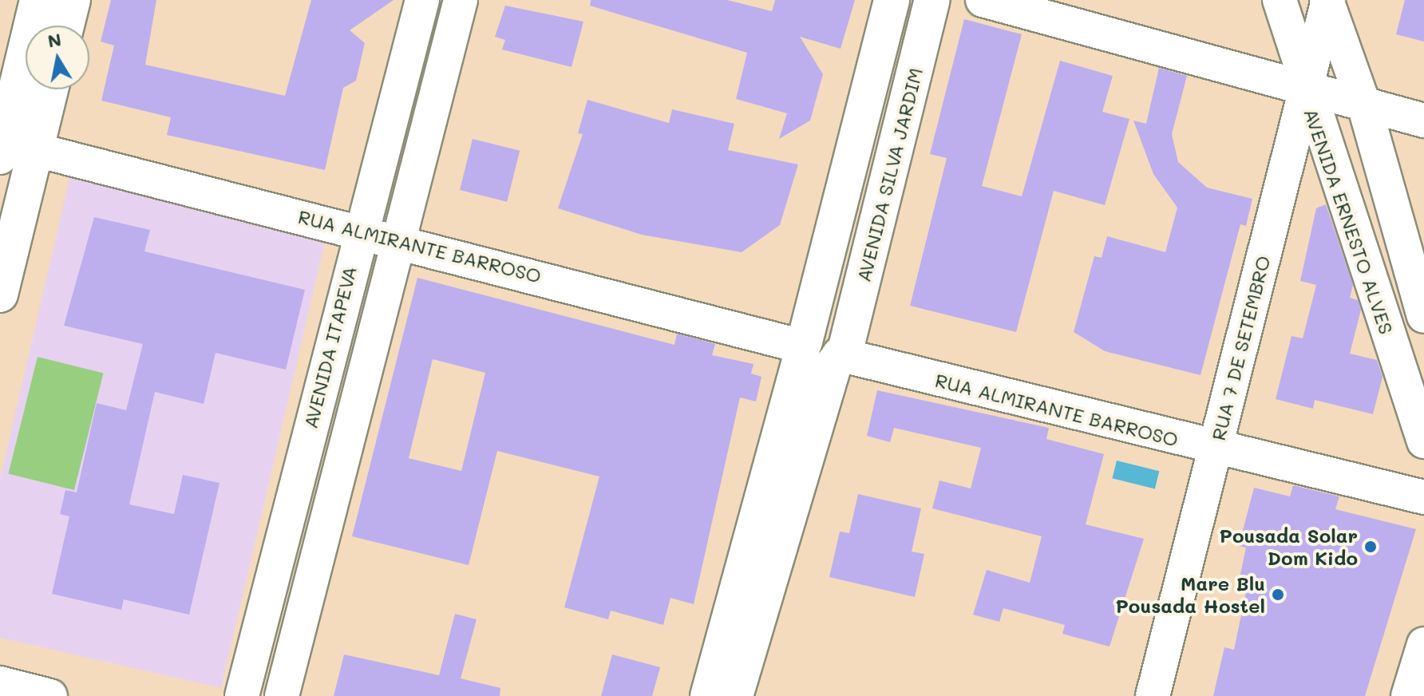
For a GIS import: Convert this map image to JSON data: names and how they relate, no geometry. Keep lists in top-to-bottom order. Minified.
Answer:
{"streets":{"street":["AVENIDA SILVA JARDIM","AVENIDA ERNESTO ALVES","RUA ALMIRANTE BARROSO","AVENIDA ITAPEVA","RUA 7 DE SETEMBRO"]},"crossings":[["AVENIDA SILVA JARDIM","RUA ALMIRANTE BARROSO"],["AVENIDA ERNESTO ALVES","RUA 7 DE SETEMBRO"],["RUA ALMIRANTE BARROSO","AVENIDA ITAPEVA"],["RUA ALMIRANTE BARROSO","RUA 7 DE SETEMBRO"]],"places":["Pousada Solar Dom Kido","Mare Blu Pousada Hostel"],"north":"top"}
